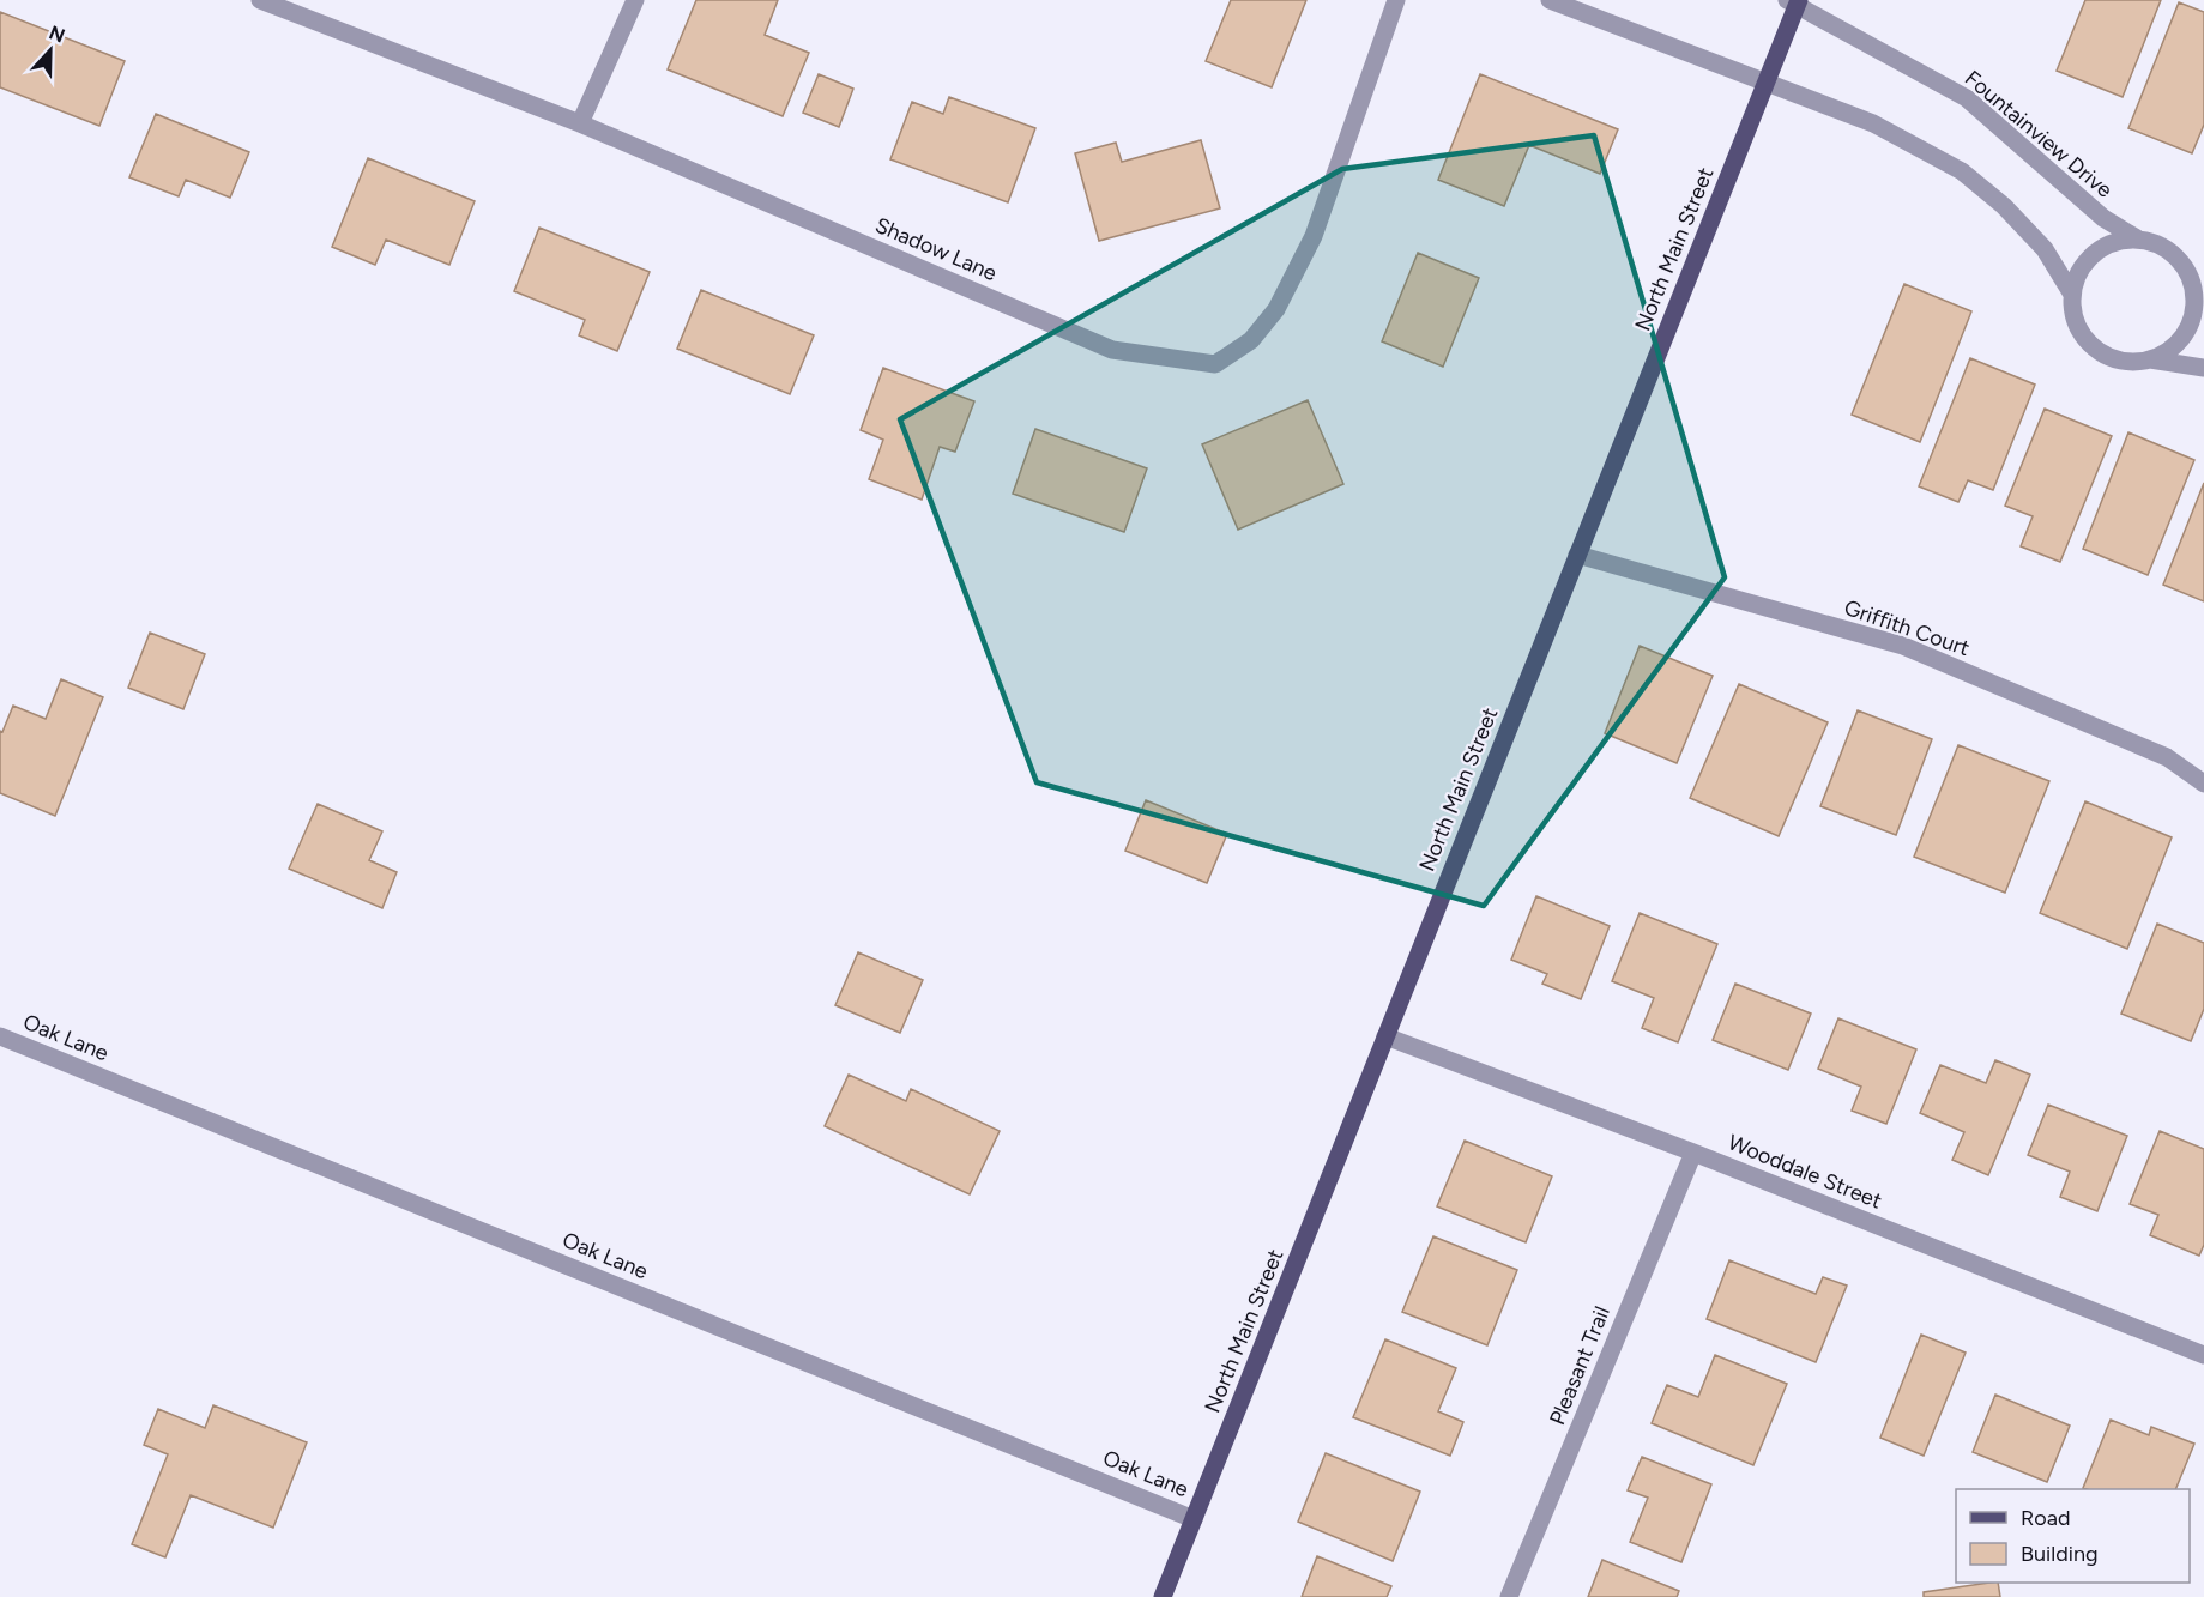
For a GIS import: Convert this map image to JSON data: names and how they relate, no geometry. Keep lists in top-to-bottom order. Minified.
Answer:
{"streets":{"main road":["North Main Street"],"street":["Fountainview Drive","Shadow Lane","Griffith Court","Oak Lane","Wooddale Street","Pleasant Trail"]},"crossings":[["Fountainview Drive","North Main Street"],["North Main Street","Griffith Court"],["North Main Street","Oak Lane"],["North Main Street","Wooddale Street"],["Wooddale Street","Pleasant Trail"]],"legend":["Road","Building"],"north":"top"}
